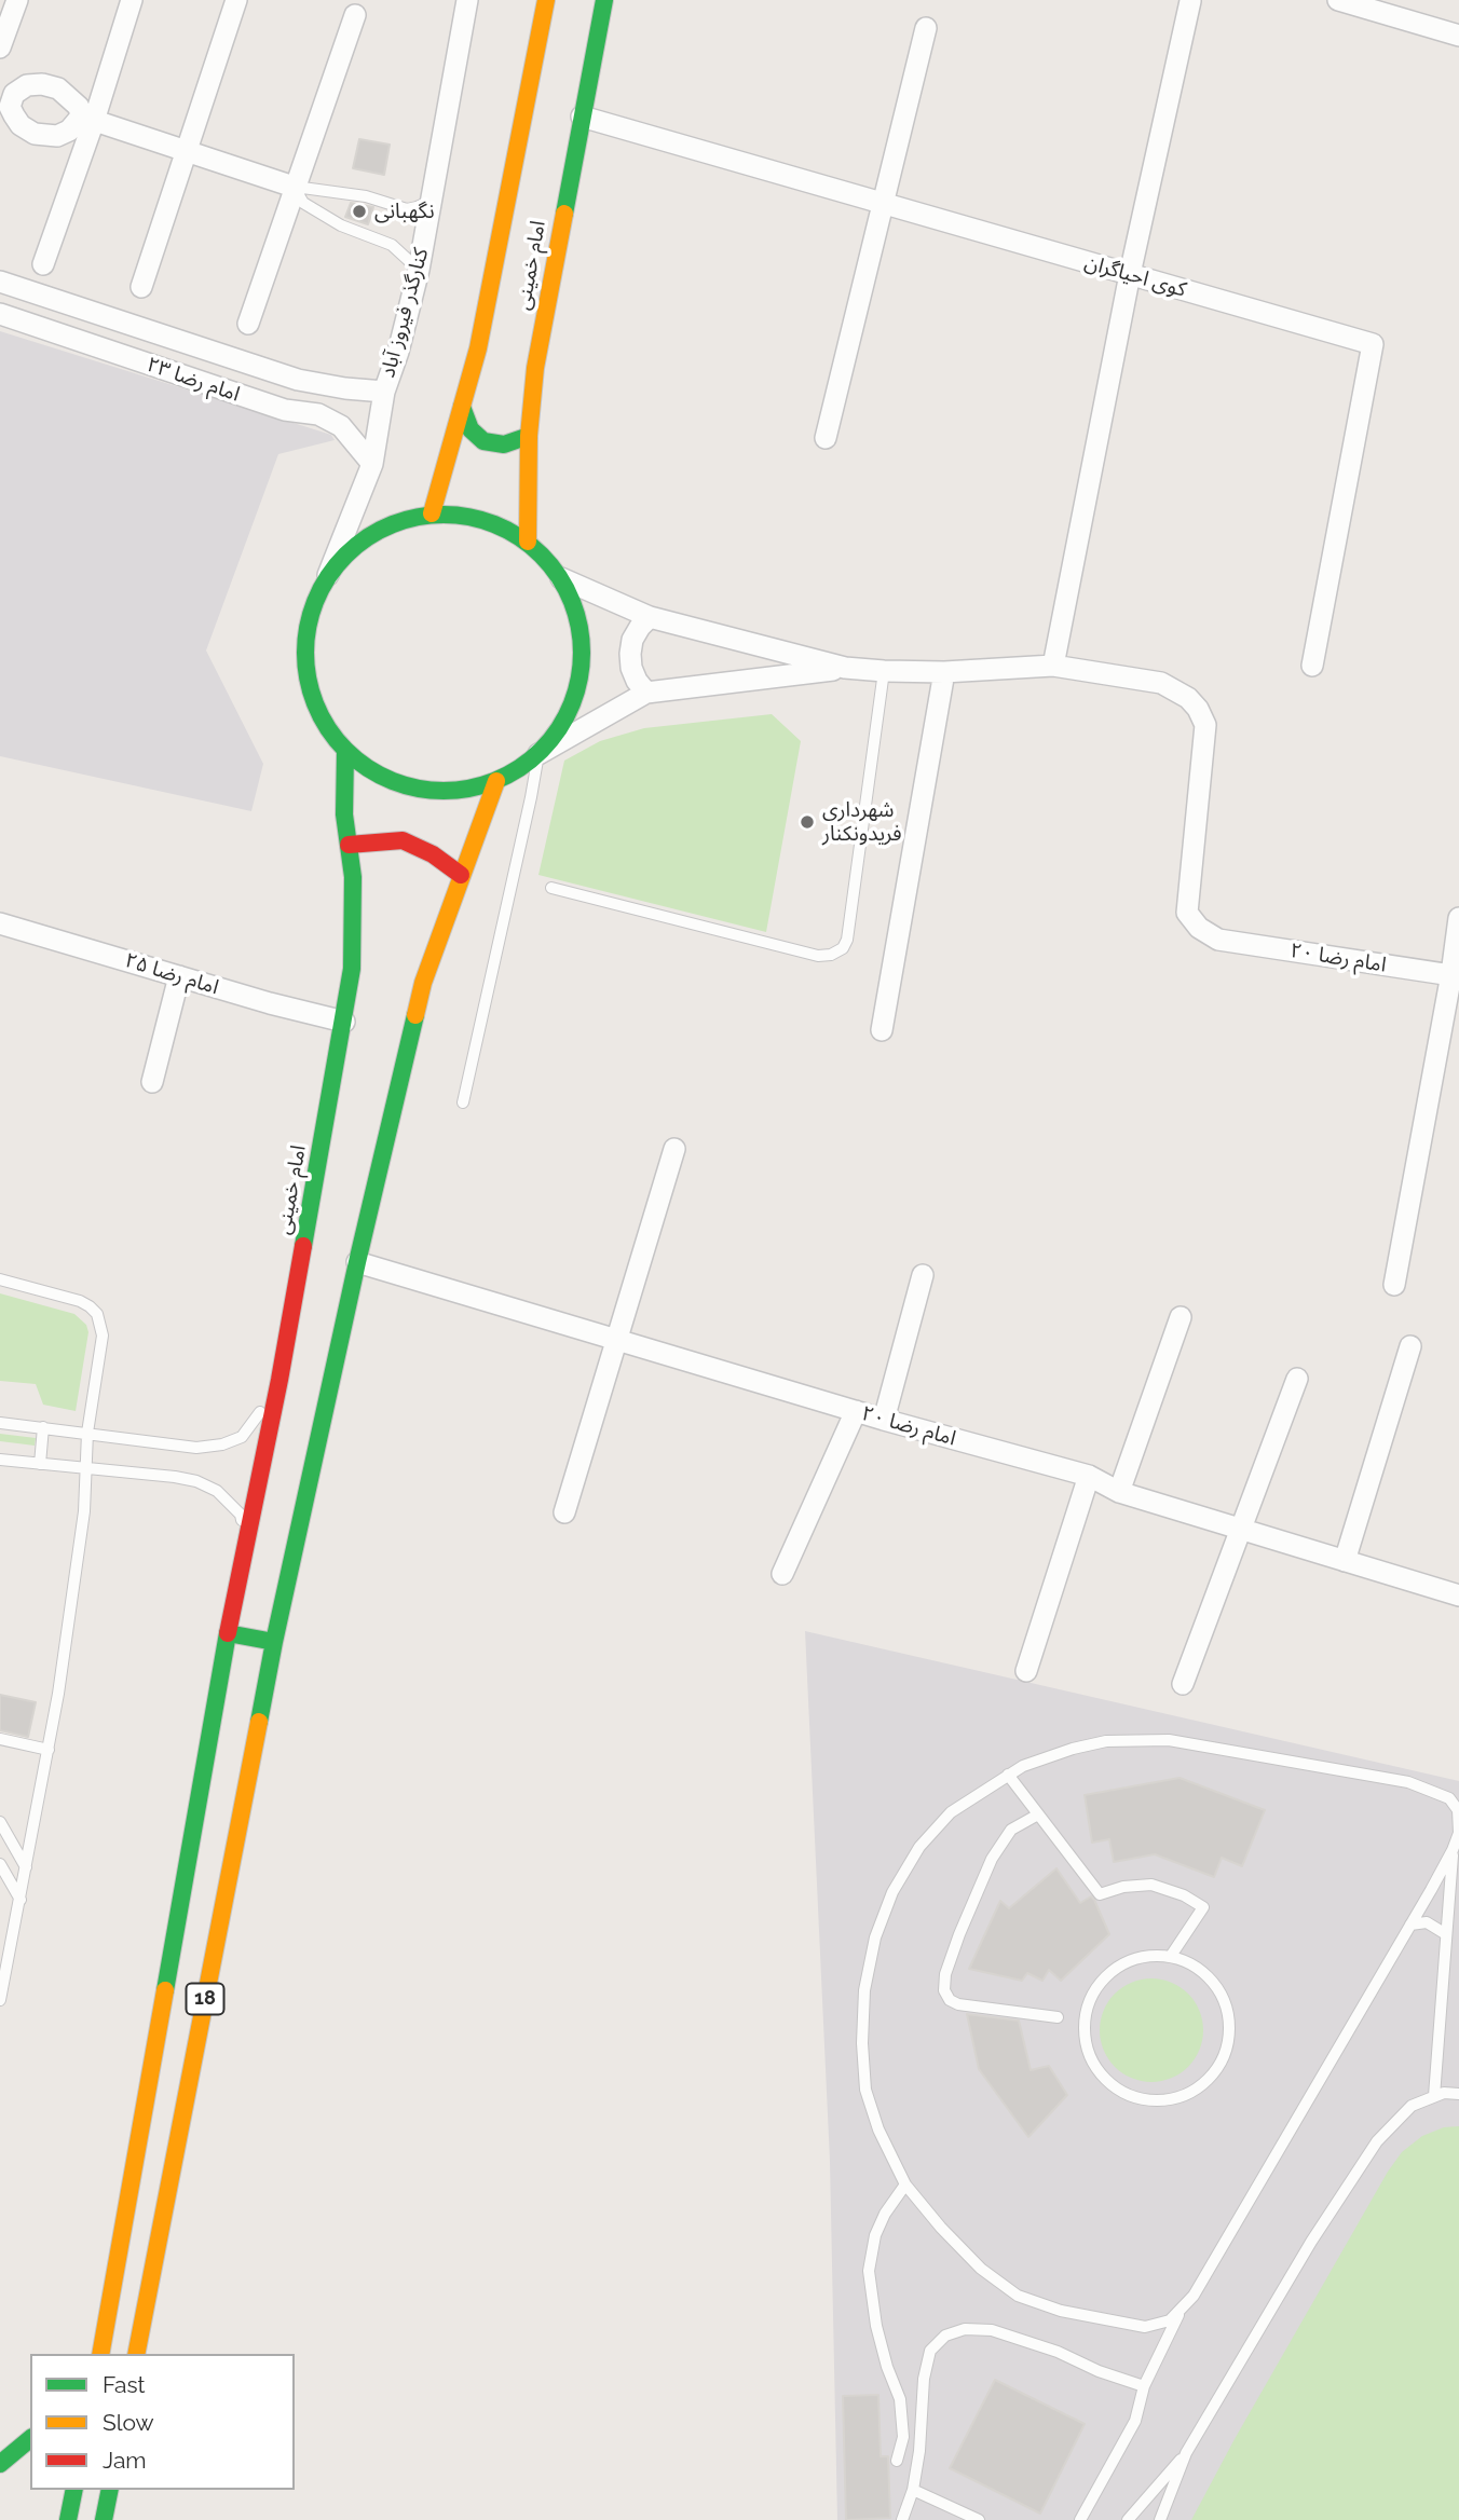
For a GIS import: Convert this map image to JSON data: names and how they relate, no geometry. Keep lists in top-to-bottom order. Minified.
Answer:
{"streets":{"main road":["امام خمینی","18"],"street":["کوی احیاگران","کنارگذر فیروز آباد","امام رضا ۲۳","امام رضا ۲۰","امام رضا ۲۵"]},"crossings":[["امام خمینی","کوی احیاگران"],["امام خمینی","امام رضا ۲۵"],["امام خمینی","18"],["کنارگذر فیروز آباد","امام رضا ۲۳"]],"places":["نگهبانی","شهرداری فریدونکنار"],"legend":["Fast","Slow","Jam"]}
